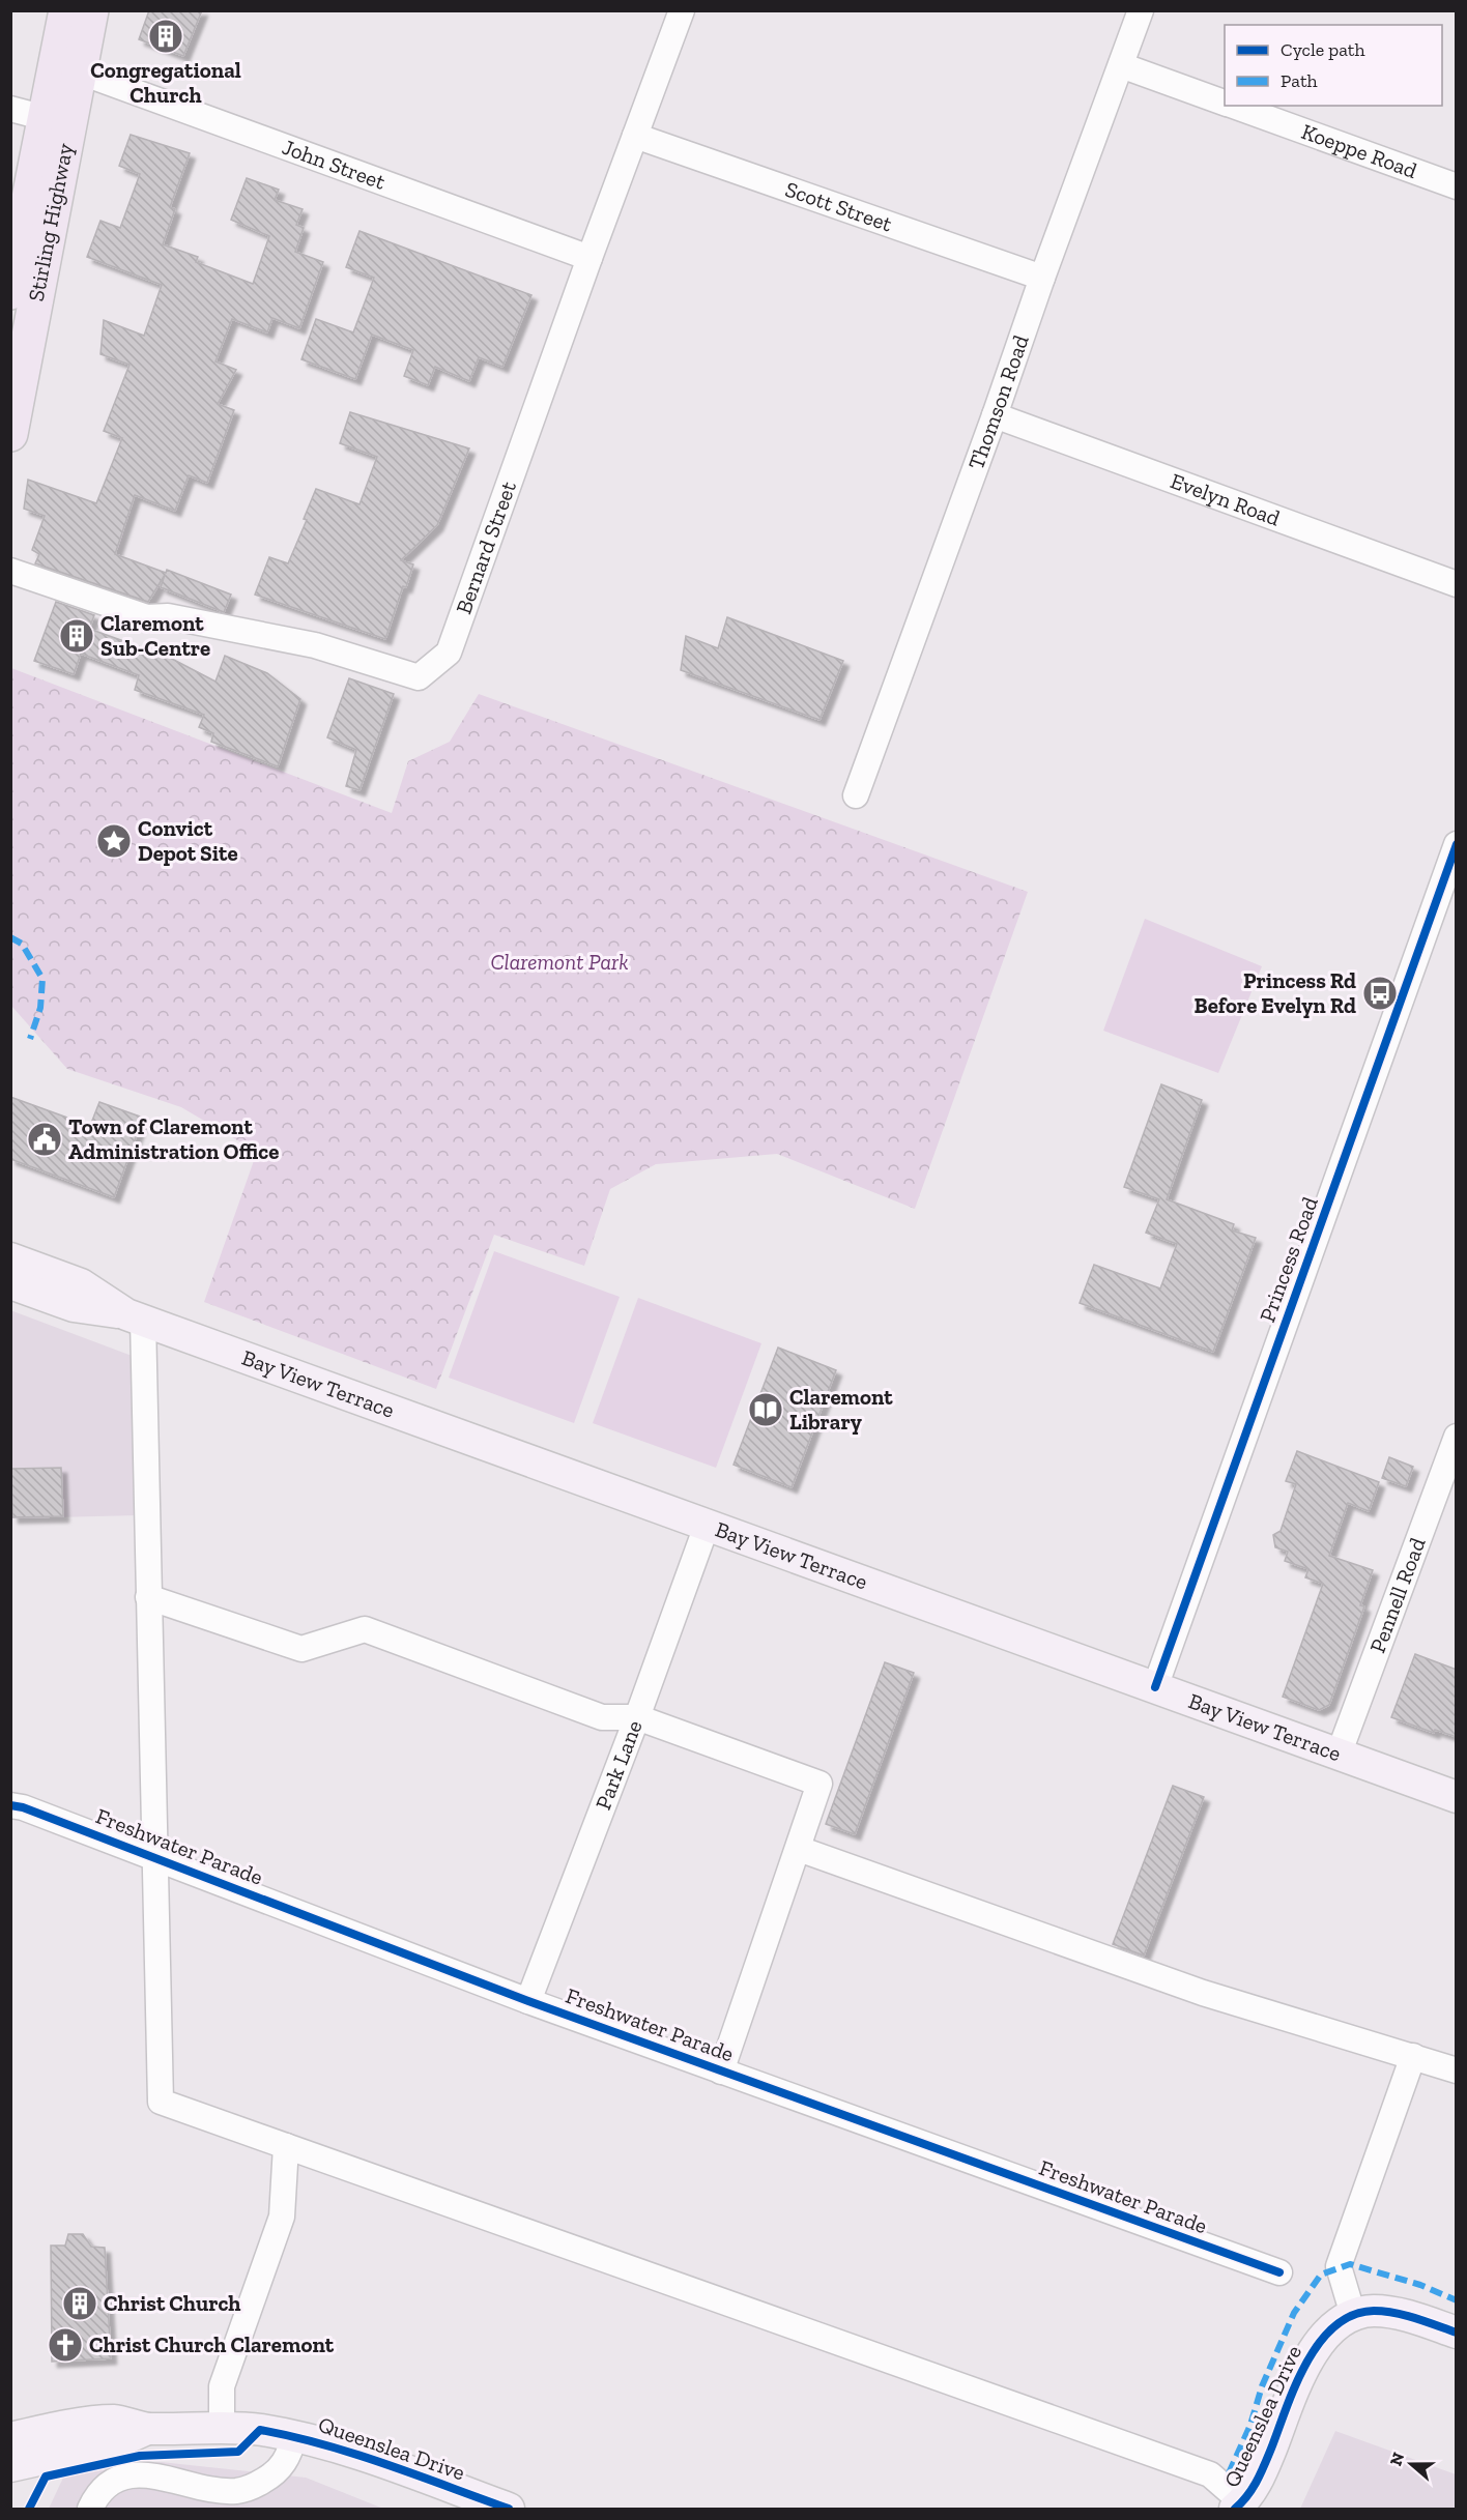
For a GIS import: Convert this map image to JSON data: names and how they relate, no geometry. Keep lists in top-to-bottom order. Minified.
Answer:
{"streets":{"highway":["Stirling Highway"],"main road":["Bay View Terrace","Queenslea Drive"],"street":["Koeppe Road","John Street","Scott Street","Thomson Road","Evelyn Road","Bernard Street","Princess Road","Pennell Road","Park Lane","Freshwater Parade"]},"crossings":[["Koeppe Road","Thomson Road"],["John Street","Stirling Highway"],["John Street","Bernard Street"],["Scott Street","Thomson Road"],["Scott Street","Bernard Street"],["Thomson Road","Evelyn Road"],["Princess Road","Bay View Terrace"],["Bay View Terrace","Pennell Road"],["Bay View Terrace","Park Lane"],["Park Lane","Freshwater Parade"]],"parks":["Claremont Park"],"places":{"building":["Congregational Church","Claremont Sub-Centre","Christ Church"],"place":["Convict Depot Site"],"bus stop":["Princess Rd Before Evelyn Rd"],"public building":["Town of Claremont Administration Office"],"library":["Claremont Library"],"church":["Christ Church Claremont"]},"legend":["Cycle path","Path"],"north":"left"}
